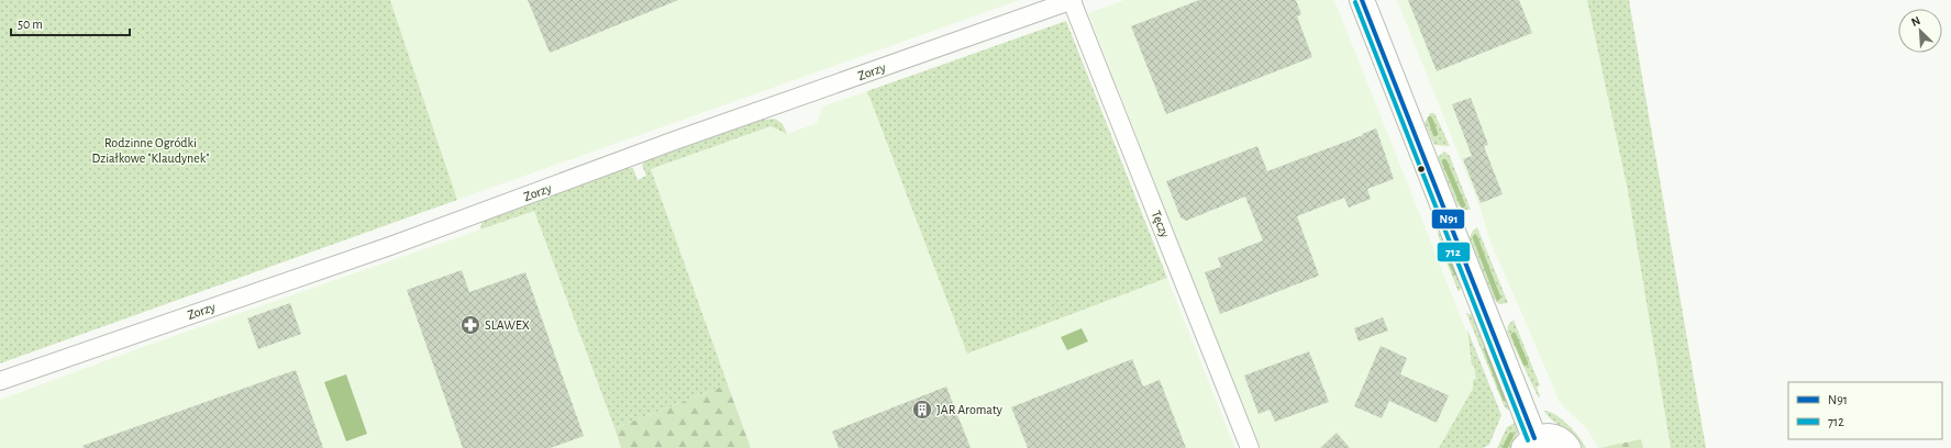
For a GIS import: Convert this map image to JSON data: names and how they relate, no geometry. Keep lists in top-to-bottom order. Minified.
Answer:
{"streets":{"street":["Zorzy","Tęczy"]},"crossings":[["Zorzy","Tęczy"]],"parks":["Rodzinne Ogródki Działkowe \"Klaudynek\""],"places":{"pharmacy":["SLAWEX"],"building":["JAR Aromaty"]},"lines":["transit line N91","transit line 712"],"legend":["N91","712"],"scale_bar":"50 m","north":"top left"}
